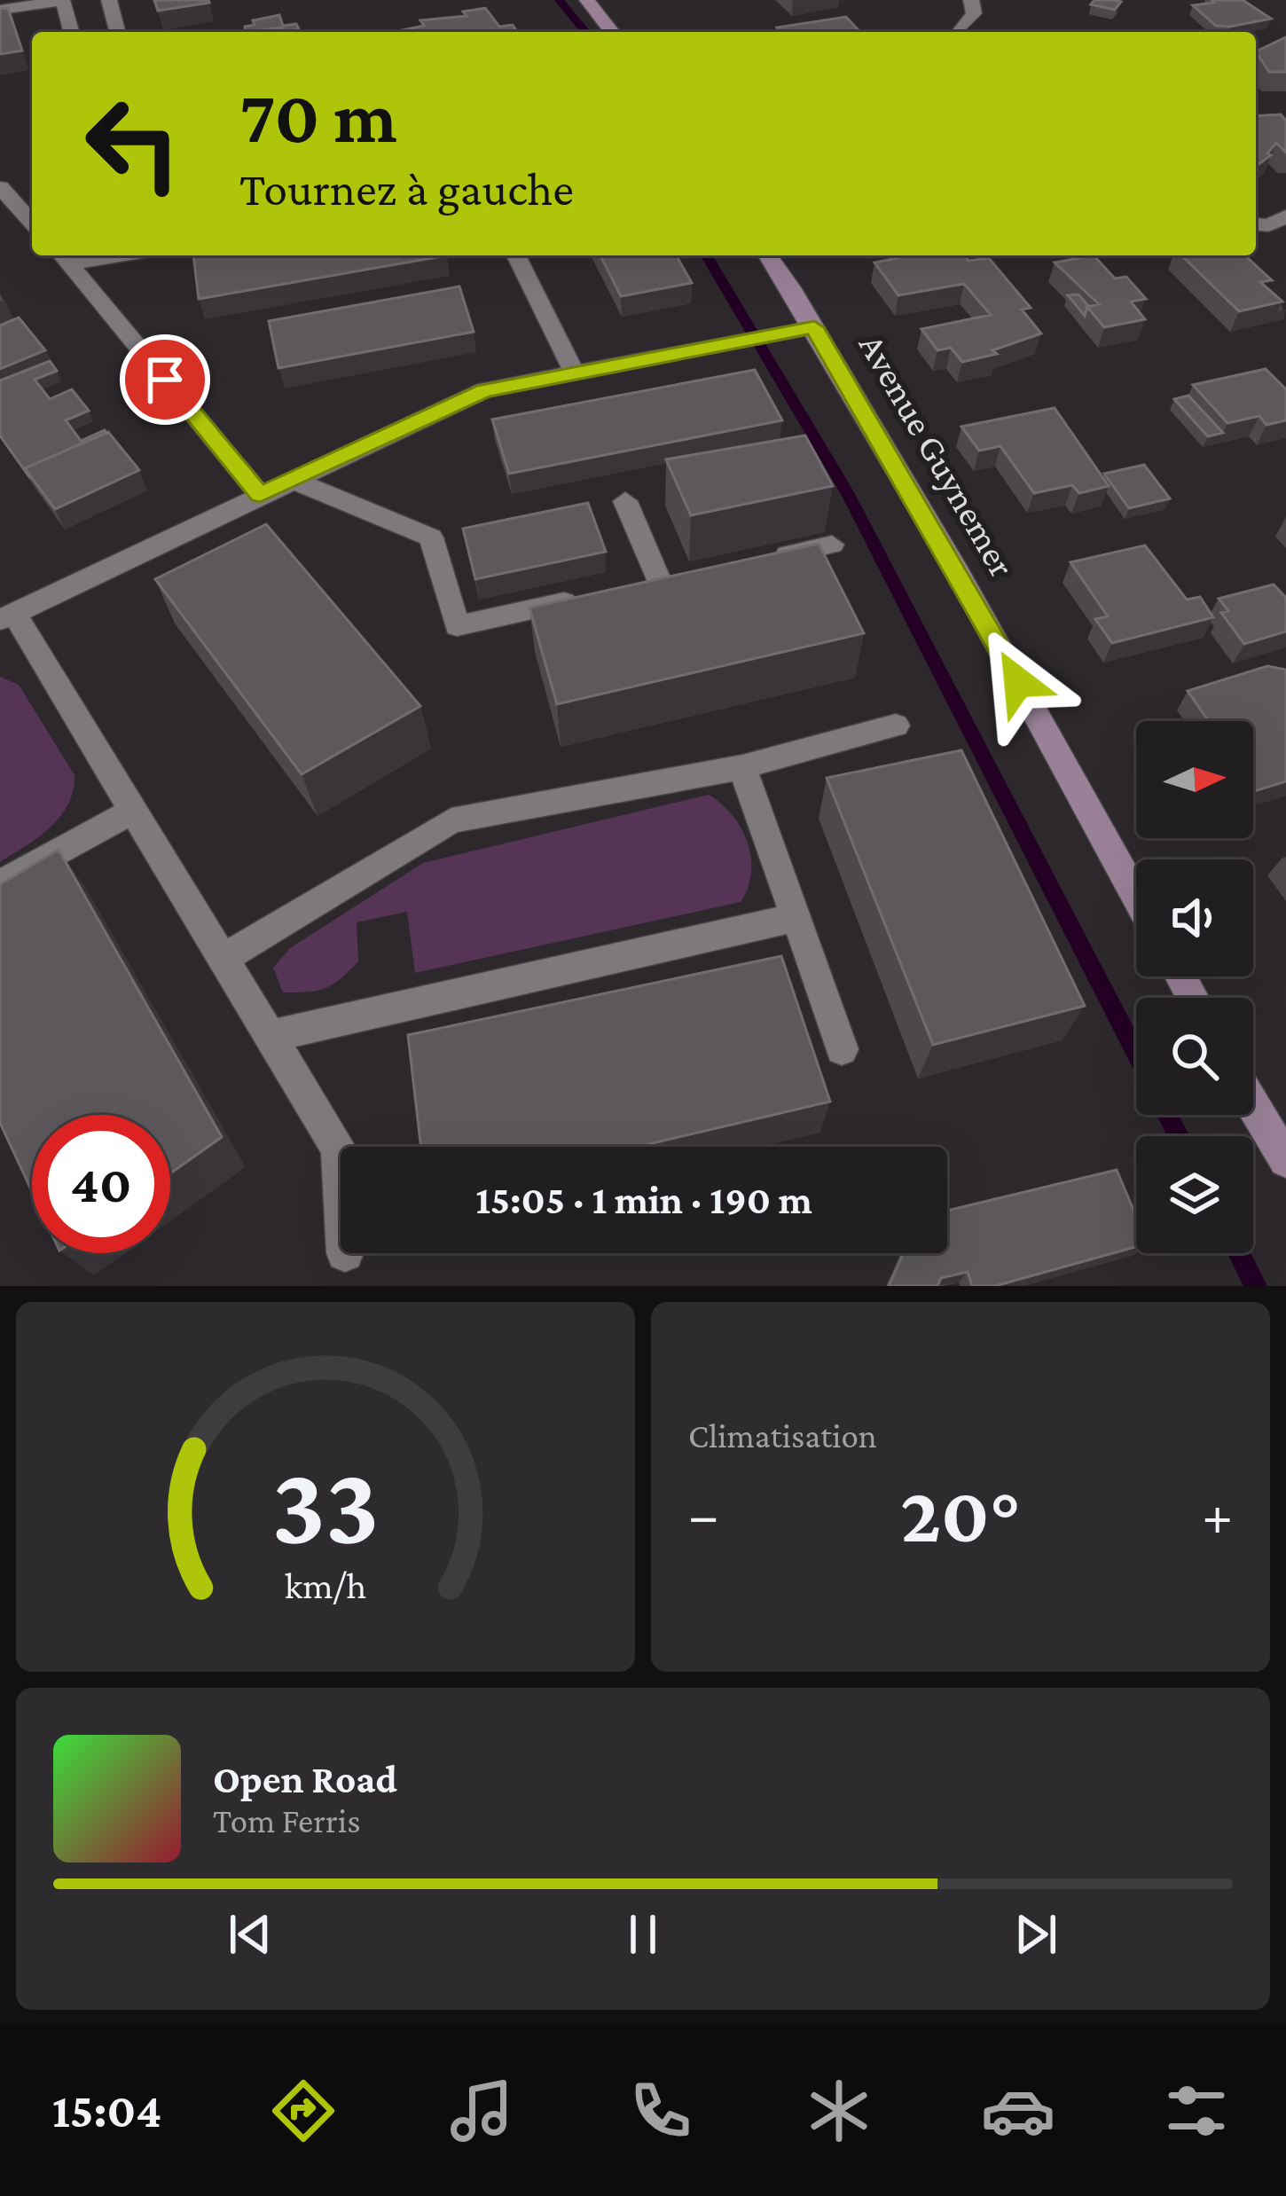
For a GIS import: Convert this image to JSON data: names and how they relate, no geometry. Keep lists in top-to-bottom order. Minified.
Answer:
{"streets":{"street":["Avenue Guynemer"]},"north":"right","page":{"turn":["70 m","Tournez à gauche"],"limit":"40","trip":"15:05 · 1 min · 190 m","tile":"Climatisation","heat":["−","20°","+"],"song":["Open Road","Tom Ferris"],"tabs":"15:04","gauge":["33","km/h"]}}
